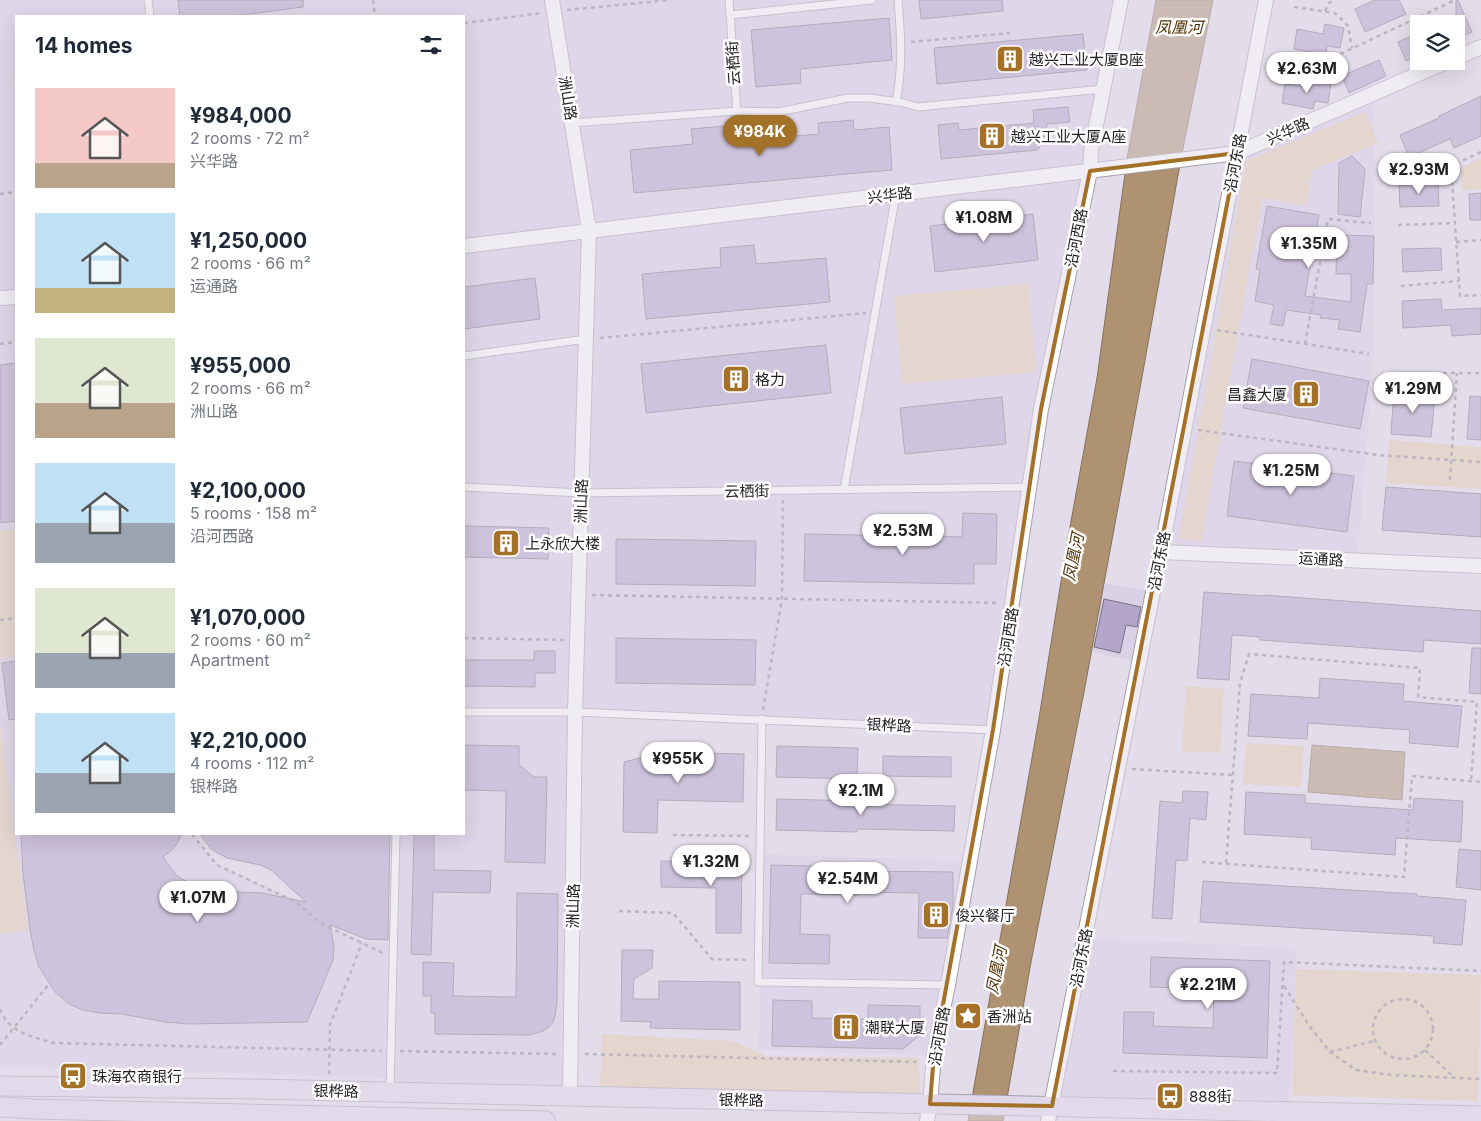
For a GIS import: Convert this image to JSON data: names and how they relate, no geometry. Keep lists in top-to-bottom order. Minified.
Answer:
{"streets":{"main road":["银桦路"],"street":["洲山路","兴华路","沿河东路","沿河西路","运通路"],"lane":["云栖街"]},"crossings":[["云栖街","洲山路"],["云栖街","沿河西路"],["洲山路","兴华路"],["洲山路","银桦路"],["兴华路","沿河东路"],["兴华路","沿河西路"],["沿河东路","运通路"],["沿河东路","银桦路"],["沿河西路","银桦路"]],"water":["凤凰河"],"places":{"building":["越兴工业大厦B座","越兴工业大厦A座","格力","昌鑫大厦","上永欣大楼","俊兴餐厅","潮联大厦"],"place":["香洲站"],"bus stop":["珠海农商银行","888街"]},"page":{"heading":"14 homes","price":["¥2.63M","¥984K","¥2.93M","¥1.08M","¥1.35M","¥1.29M","¥1.25M","¥2.53M","¥955K","¥2.1M","¥1.32M","¥2.54M","¥1.07M","¥2.21M"],"list":[{"name":"¥984,000","note":"2 rooms · 72 m² · 兴华路"},{"name":"¥1,250,000","note":"2 rooms · 66 m² · 运通路"},{"name":"¥955,000","note":"2 rooms · 66 m² · 洲山路"},{"name":"¥2,100,000","note":"5 rooms · 158 m² · 沿河西路"},{"name":"¥1,070,000","note":"2 rooms · 60 m² · Apartment"},{"name":"¥2,210,000","note":"4 rooms · 112 m² · 银桦路"}]}}
